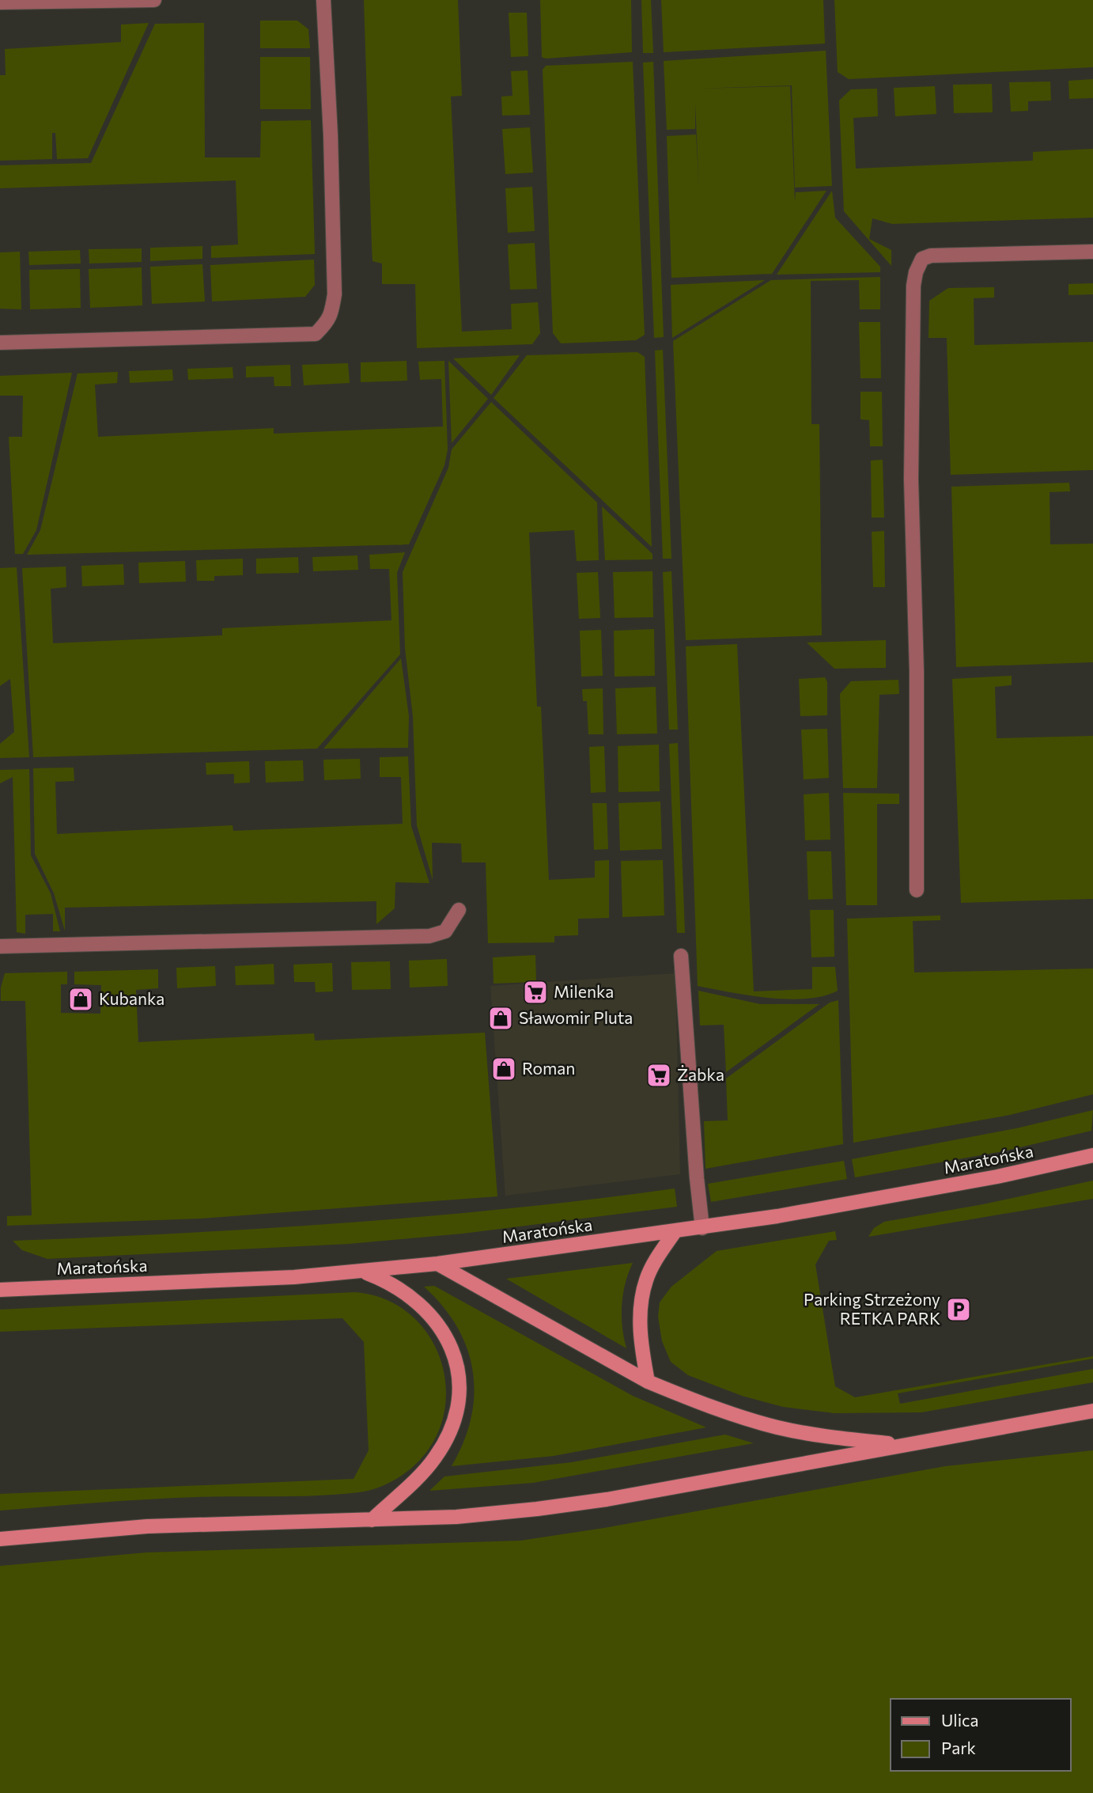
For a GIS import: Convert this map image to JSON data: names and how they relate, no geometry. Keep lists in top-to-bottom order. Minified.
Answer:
{"streets":{"street":["Maratońska"]},"places":{"supermarket":["Milenka","Żabka"],"shop":["Kubanka","Sławomir Pluta","Roman"],"parking":["Parking Strzeżony RETKA PARK"]},"legend":["Ulica","Park"]}
